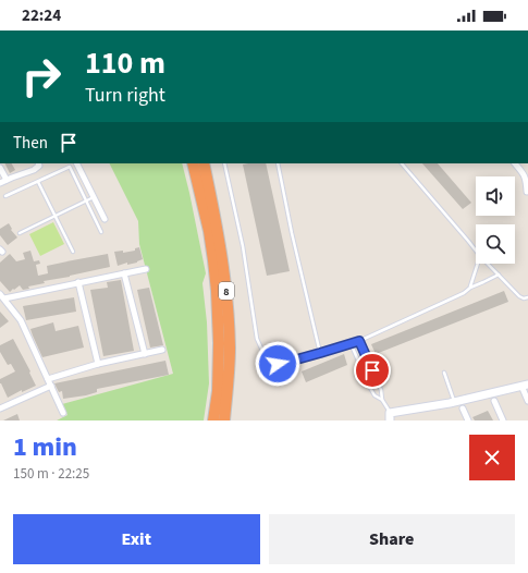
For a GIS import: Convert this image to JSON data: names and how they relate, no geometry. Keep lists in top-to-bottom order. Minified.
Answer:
{"streets":{"highway":["8"]},"page":{"status":"22:24","turn":["110 m","Turn right"],"then":"Then","heading":["1 min","150 m · 22:25"],"buttons":["Exit","Share"]}}
